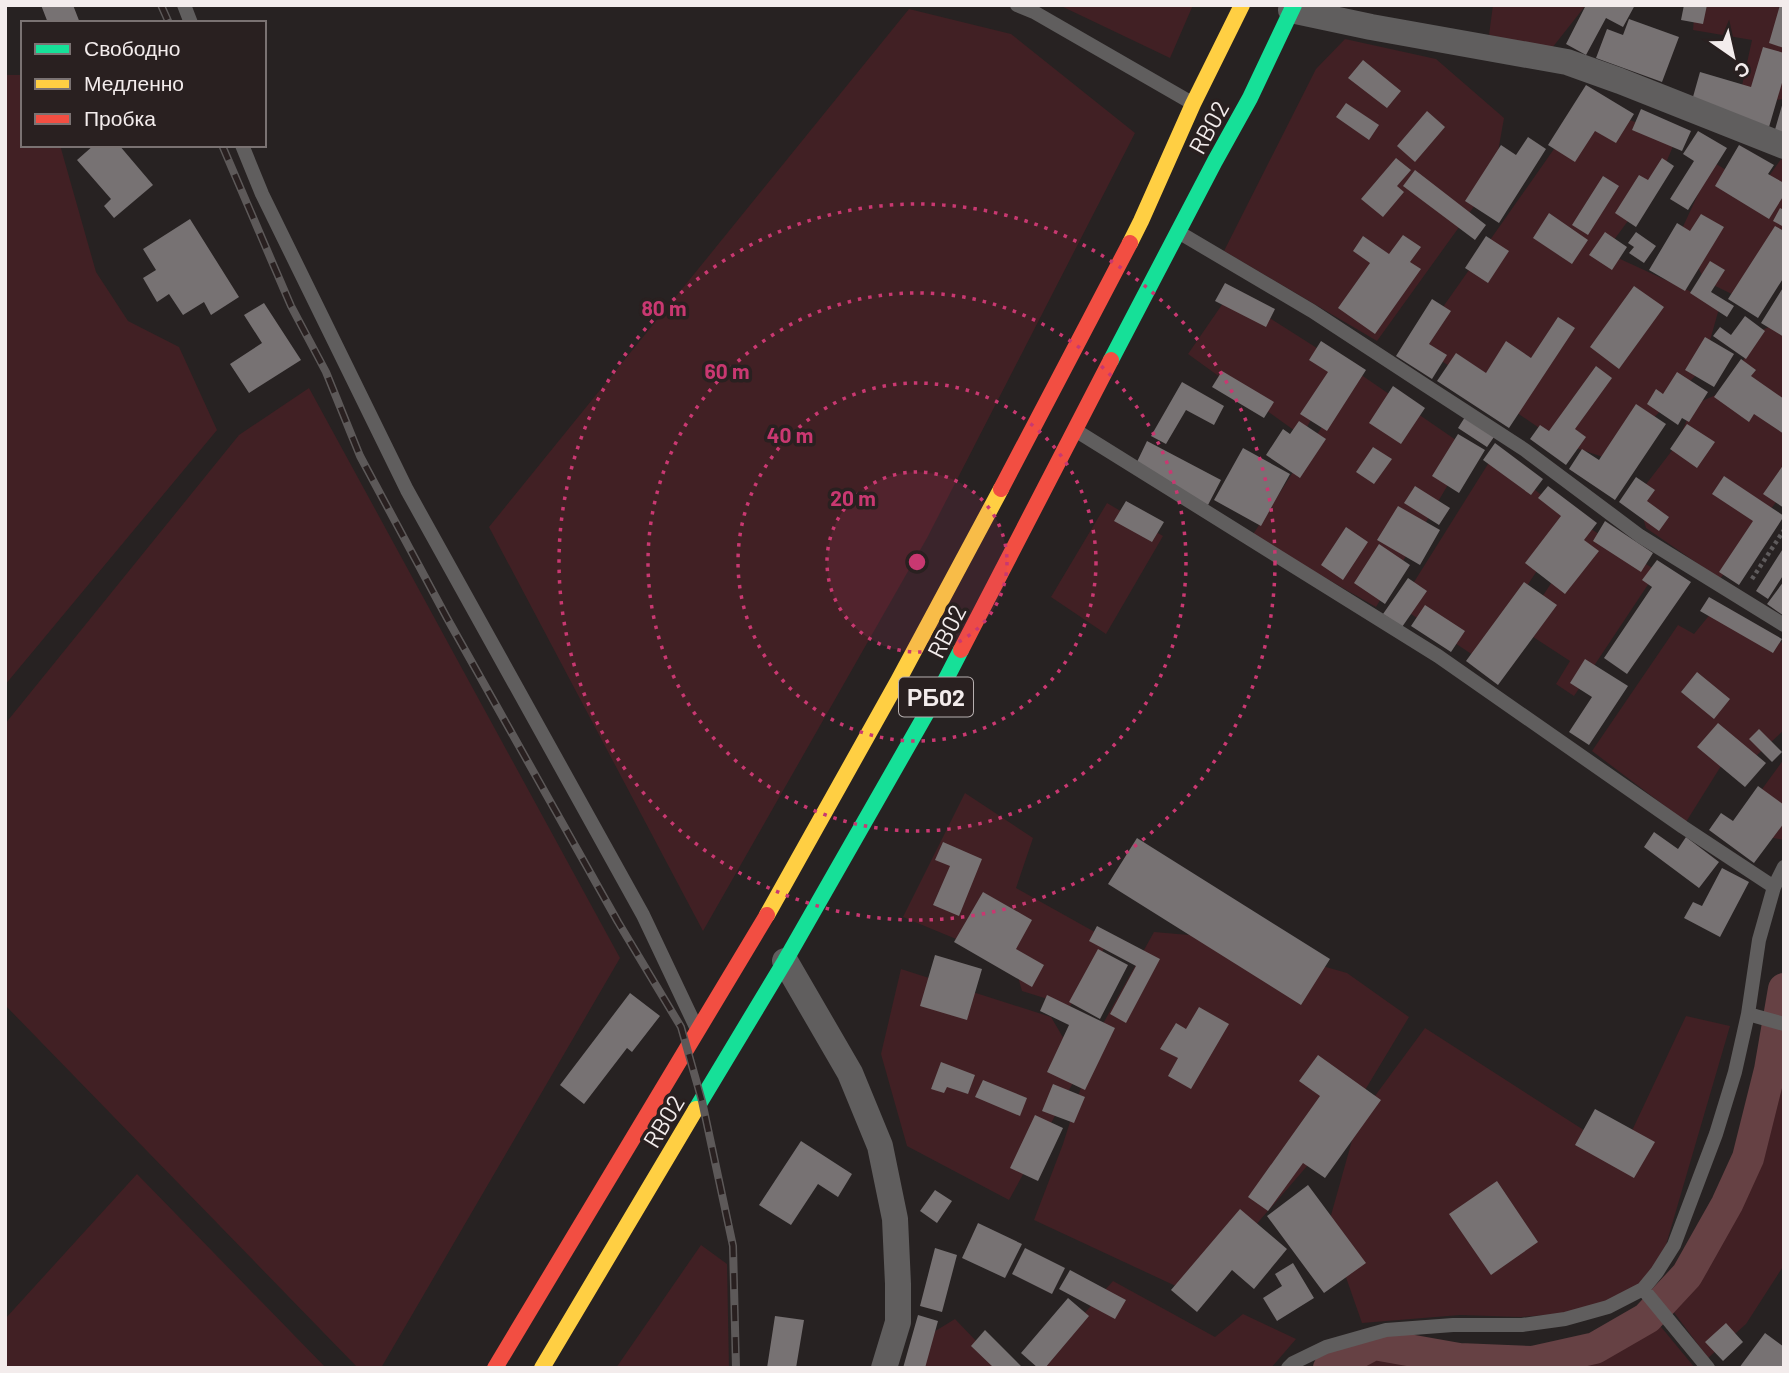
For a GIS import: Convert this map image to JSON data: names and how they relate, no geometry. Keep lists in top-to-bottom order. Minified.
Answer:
{"streets":{"highway":["RB02","РБ02"]},"legend":["Свободно","Медленно","Пробка"],"north":"bottom right","rings":["80 m","60 m","40 m","20 m"]}
